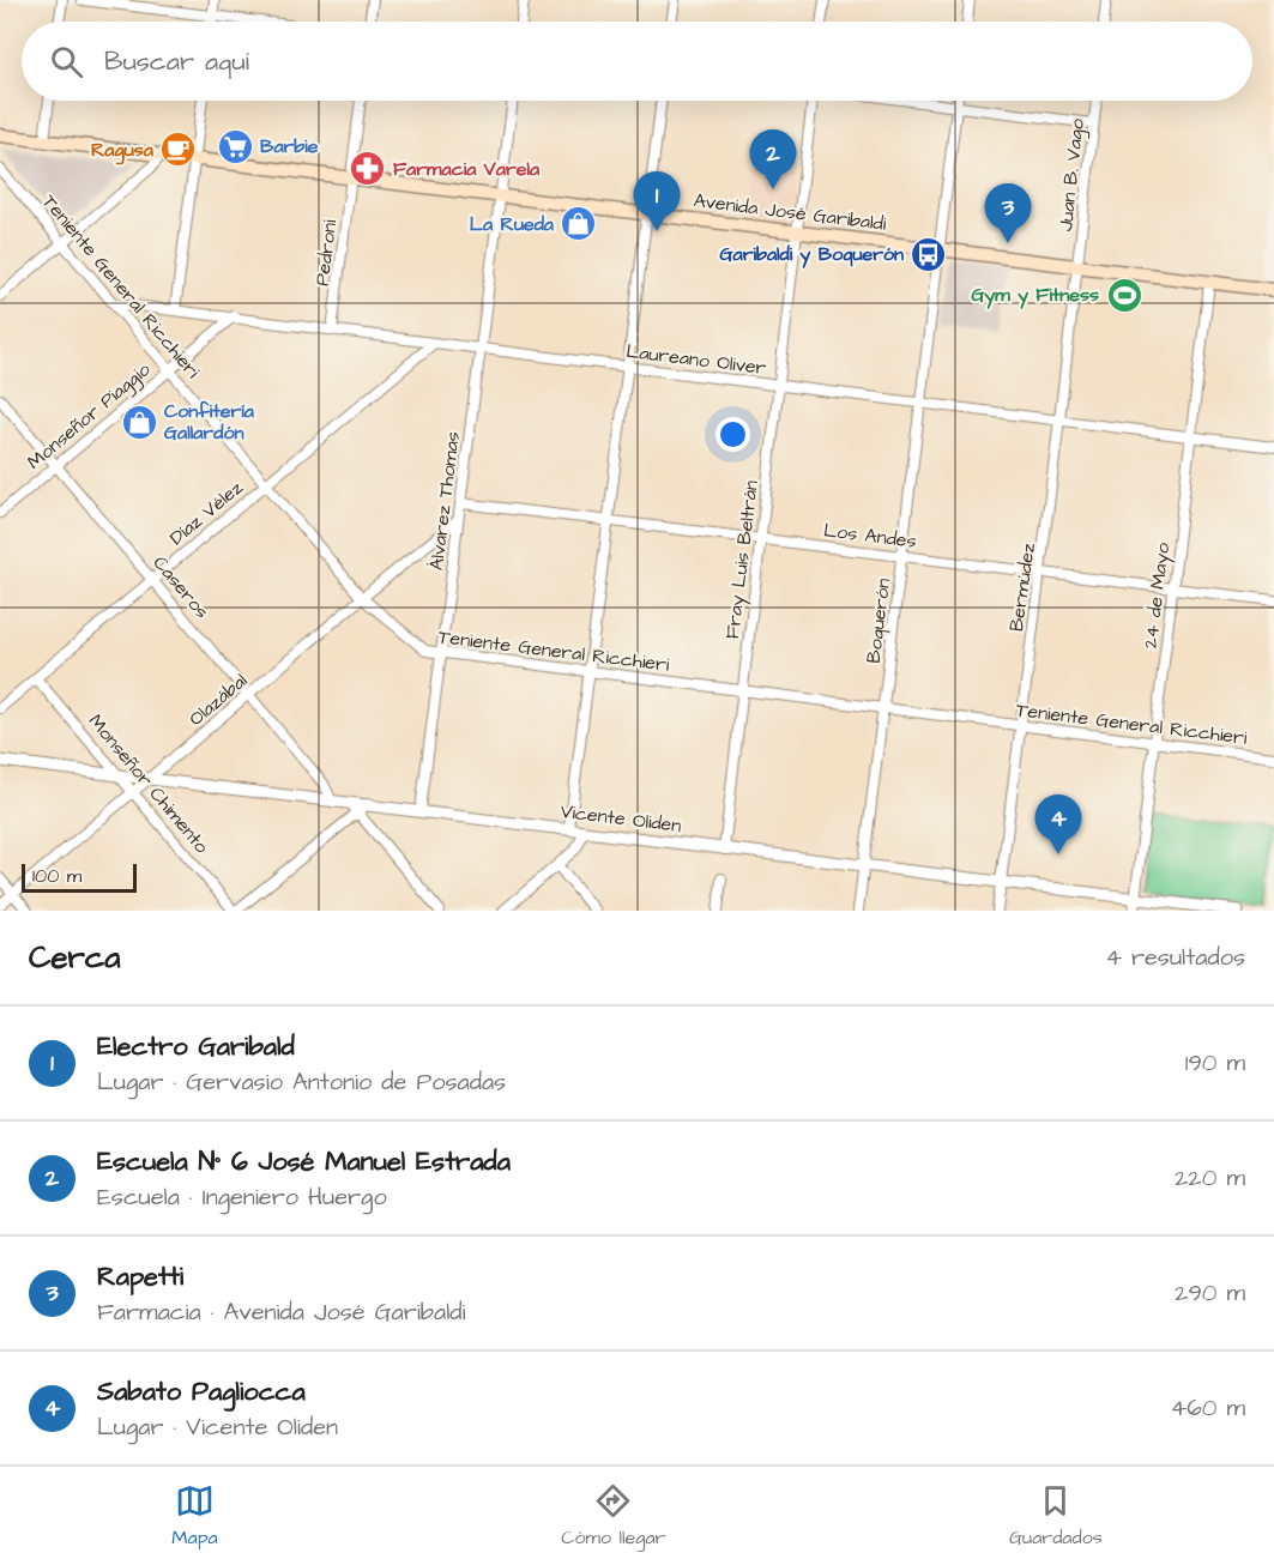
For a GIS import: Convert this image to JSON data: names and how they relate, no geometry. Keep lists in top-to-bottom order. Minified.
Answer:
{"streets":{"main road":["Avenida José Garibaldi"],"street":["Juan B. Vago","Pedroni","Teniente General Ricchieri","Laureano Oliver","Monseñor Piaggio","Álvarez Thomas","Díaz Vélez","Los Andes","Fray Luis Beltrán","Caseros","Bermúdez","24 de Mayo","Boquerón","Olazábal","Monseñor Chimento","Vicente Oliden"]},"crossings":[["Juan B. Vago","Avenida José Garibaldi"],["Juan B. Vago","Bermúdez"],["Avenida José Garibaldi","Pedroni"],["Avenida José Garibaldi","Álvarez Thomas"],["Avenida José Garibaldi","Fray Luis Beltrán"],["Avenida José Garibaldi","Bermúdez"],["Avenida José Garibaldi","24 de Mayo"],["Avenida José Garibaldi","Boquerón"],["Pedroni","Laureano Oliver"],["Teniente General Ricchieri","Laureano Oliver"],["Teniente General Ricchieri","Monseñor Piaggio"],["Teniente General Ricchieri","Álvarez Thomas"],["Teniente General Ricchieri","Díaz Vélez"],["Teniente General Ricchieri","Fray Luis Beltrán"],["Teniente General Ricchieri","Bermúdez"],["Teniente General Ricchieri","24 de Mayo"],["Teniente General Ricchieri","Boquerón"],["Teniente General Ricchieri","Olazábal"],["Laureano Oliver","Monseñor Piaggio"],["Laureano Oliver","Álvarez Thomas"],["Laureano Oliver","Díaz Vélez"],["Laureano Oliver","Fray Luis Beltrán"],["Laureano Oliver","Bermúdez"],["Laureano Oliver","24 de Mayo"],["Laureano Oliver","Boquerón"],["Monseñor Piaggio","Caseros"],["Álvarez Thomas","Los Andes"],["Álvarez Thomas","Olazábal"],["Álvarez Thomas","Vicente Oliden"],["Díaz Vélez","Caseros"],["Díaz Vélez","Monseñor Chimento"],["Los Andes","Fray Luis Beltrán"],["Los Andes","Bermúdez"],["Los Andes","24 de Mayo"],["Los Andes","Boquerón"],["Fray Luis Beltrán","Vicente Oliden"],["Caseros","Olazábal"],["Caseros","Vicente Oliden"],["Bermúdez","Vicente Oliden"],["24 de Mayo","Vicente Oliden"],["Boquerón","Vicente Oliden"],["Olazábal","Monseñor Chimento"],["Olazábal","Vicente Oliden"],["Monseñor Chimento","Vicente Oliden"]],"places":{"supermarket":["Barbie"],"cafe":["Ragusa"],"pharmacy":["Farmacia Varela"],"shop":["La Rueda","Confitería Gallardón"],"bus stop":["Garibaldi y Boquerón"],"sports":["Gym y Fitness"]},"scale_bar":"100 m","page":{"search":"Buscar aquí","pins":["2","1","3","4"],"scale":"100 m","heading":["Cerca","4 resultados"],"list":[{"mark":"1","name":"Electro Garibald","note":"Lugar · Gervasio Antonio de Posadas","value":"190 m"},{"mark":"2","name":"Escuela N° 6 José Manuel Estrada","note":"Escuela · Ingeniero Huergo","value":"220 m"},{"mark":"3","name":"Rapetti","note":"Farmacia · Avenida José Garibaldi","value":"290 m"},{"mark":"4","name":"Sabato Pagliocca","note":"Lugar · Vicente Oliden","value":"460 m"}],"nav":["Mapa","Cómo llegar","Guardados"]}}
